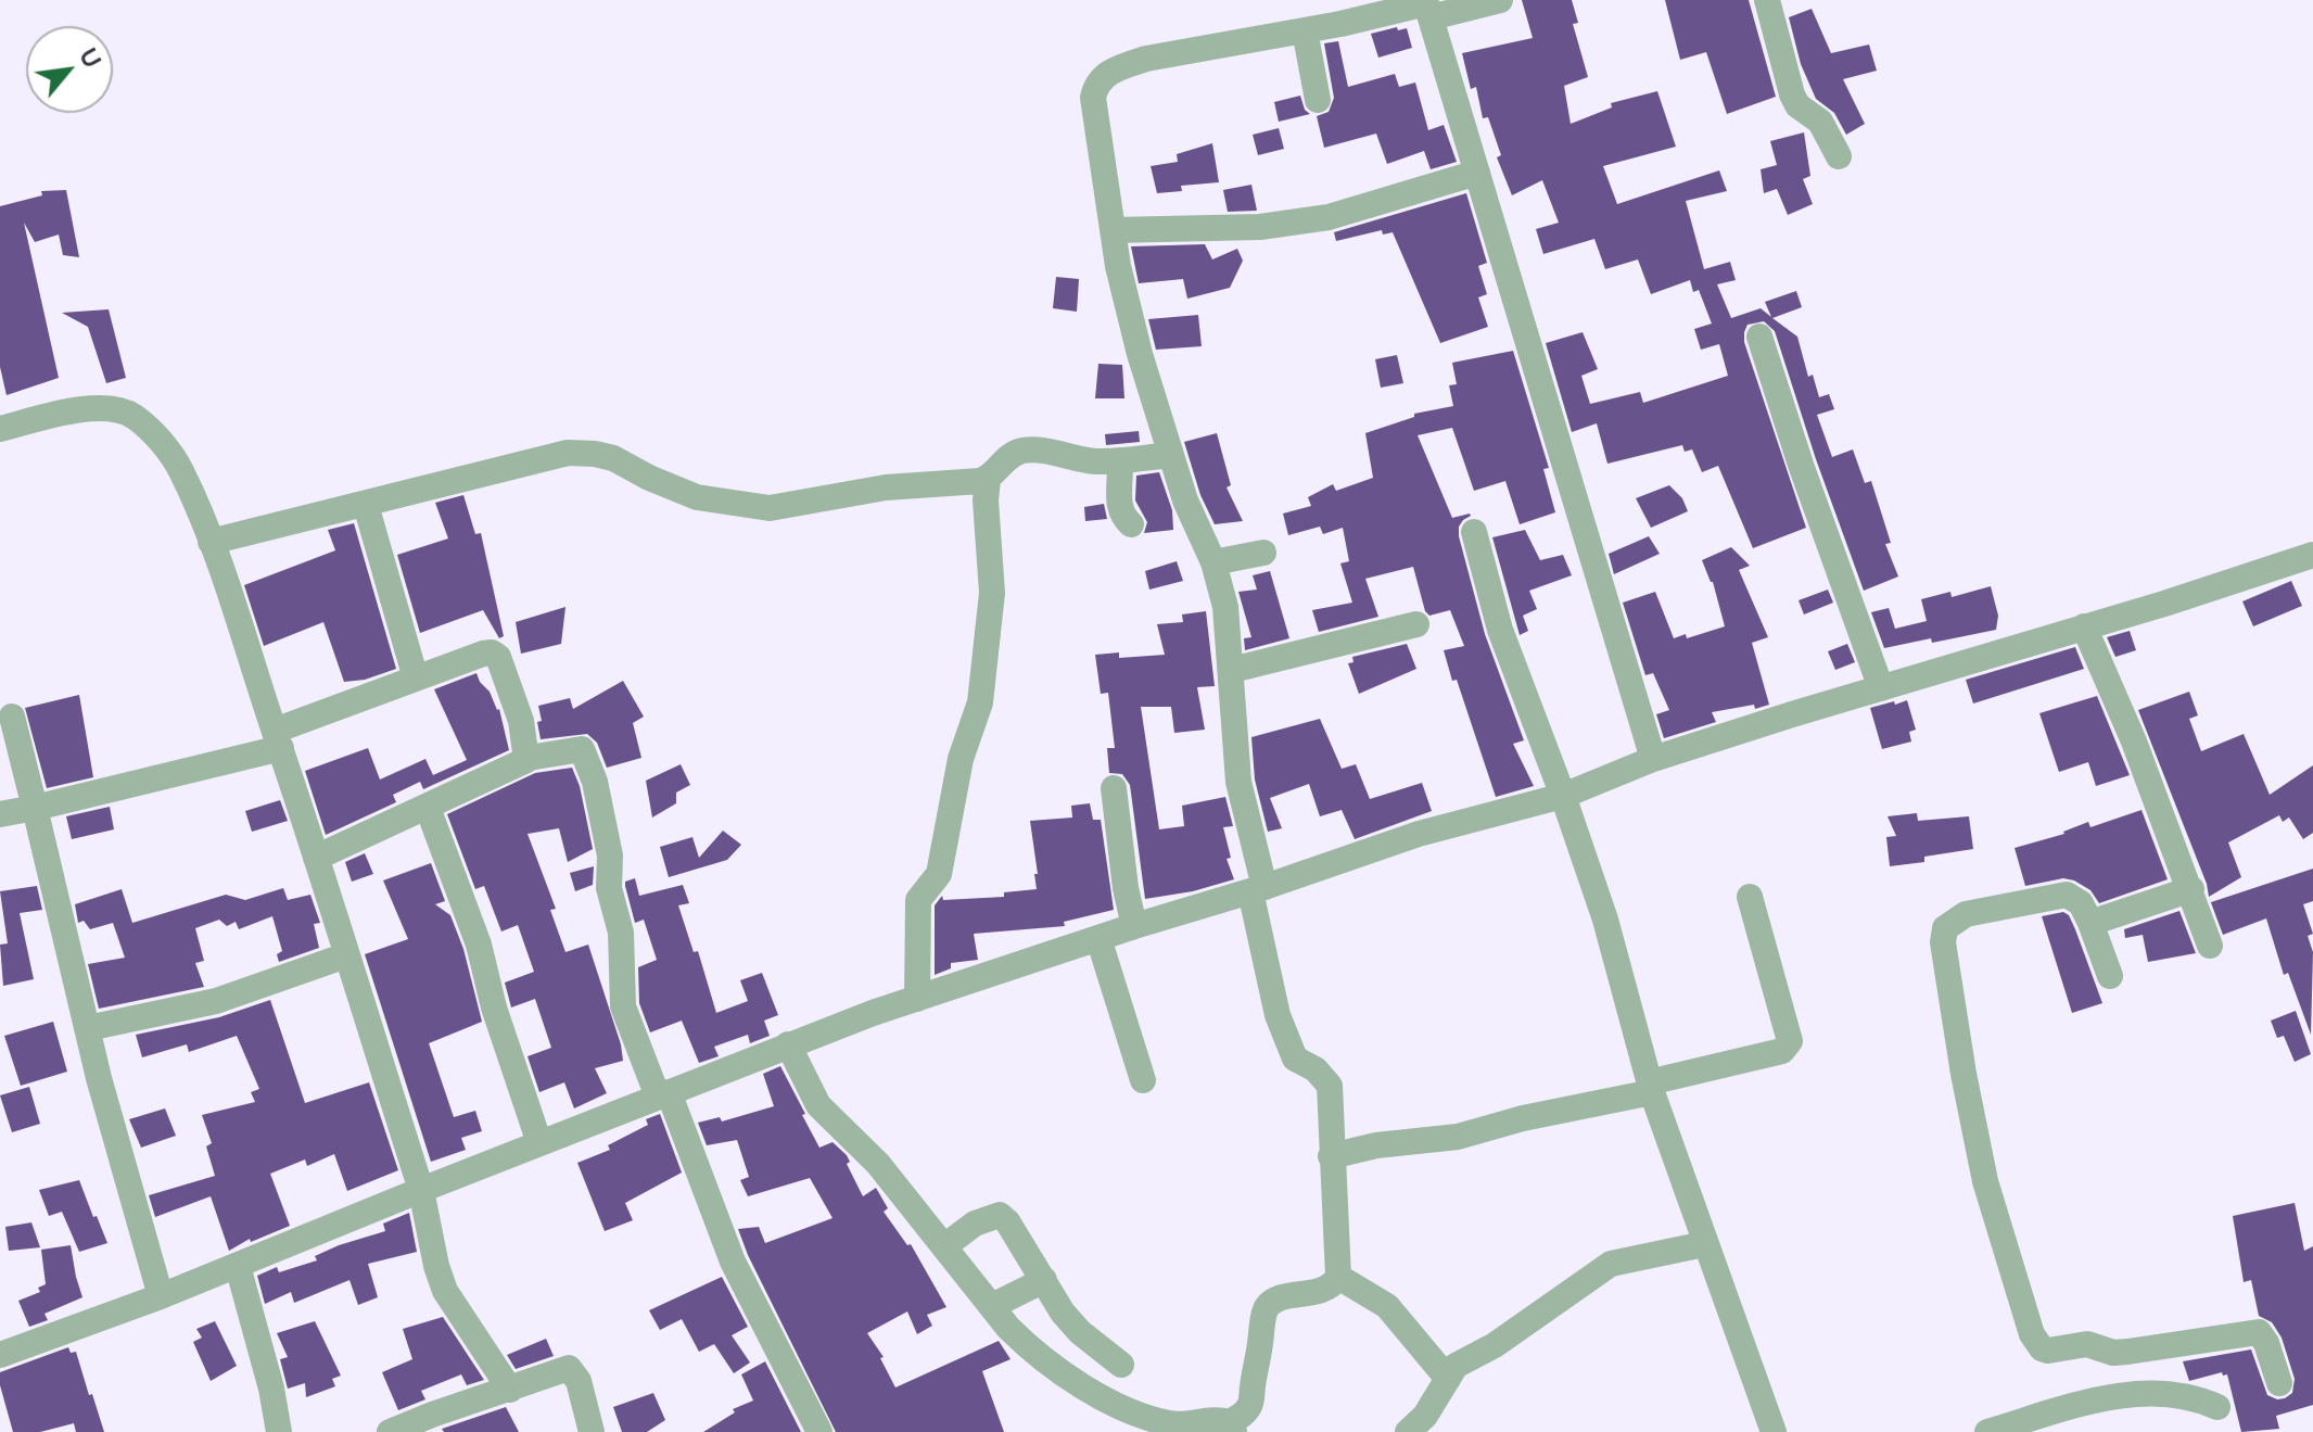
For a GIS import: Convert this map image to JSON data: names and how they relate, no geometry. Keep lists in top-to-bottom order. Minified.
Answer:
{"north":"top right"}
